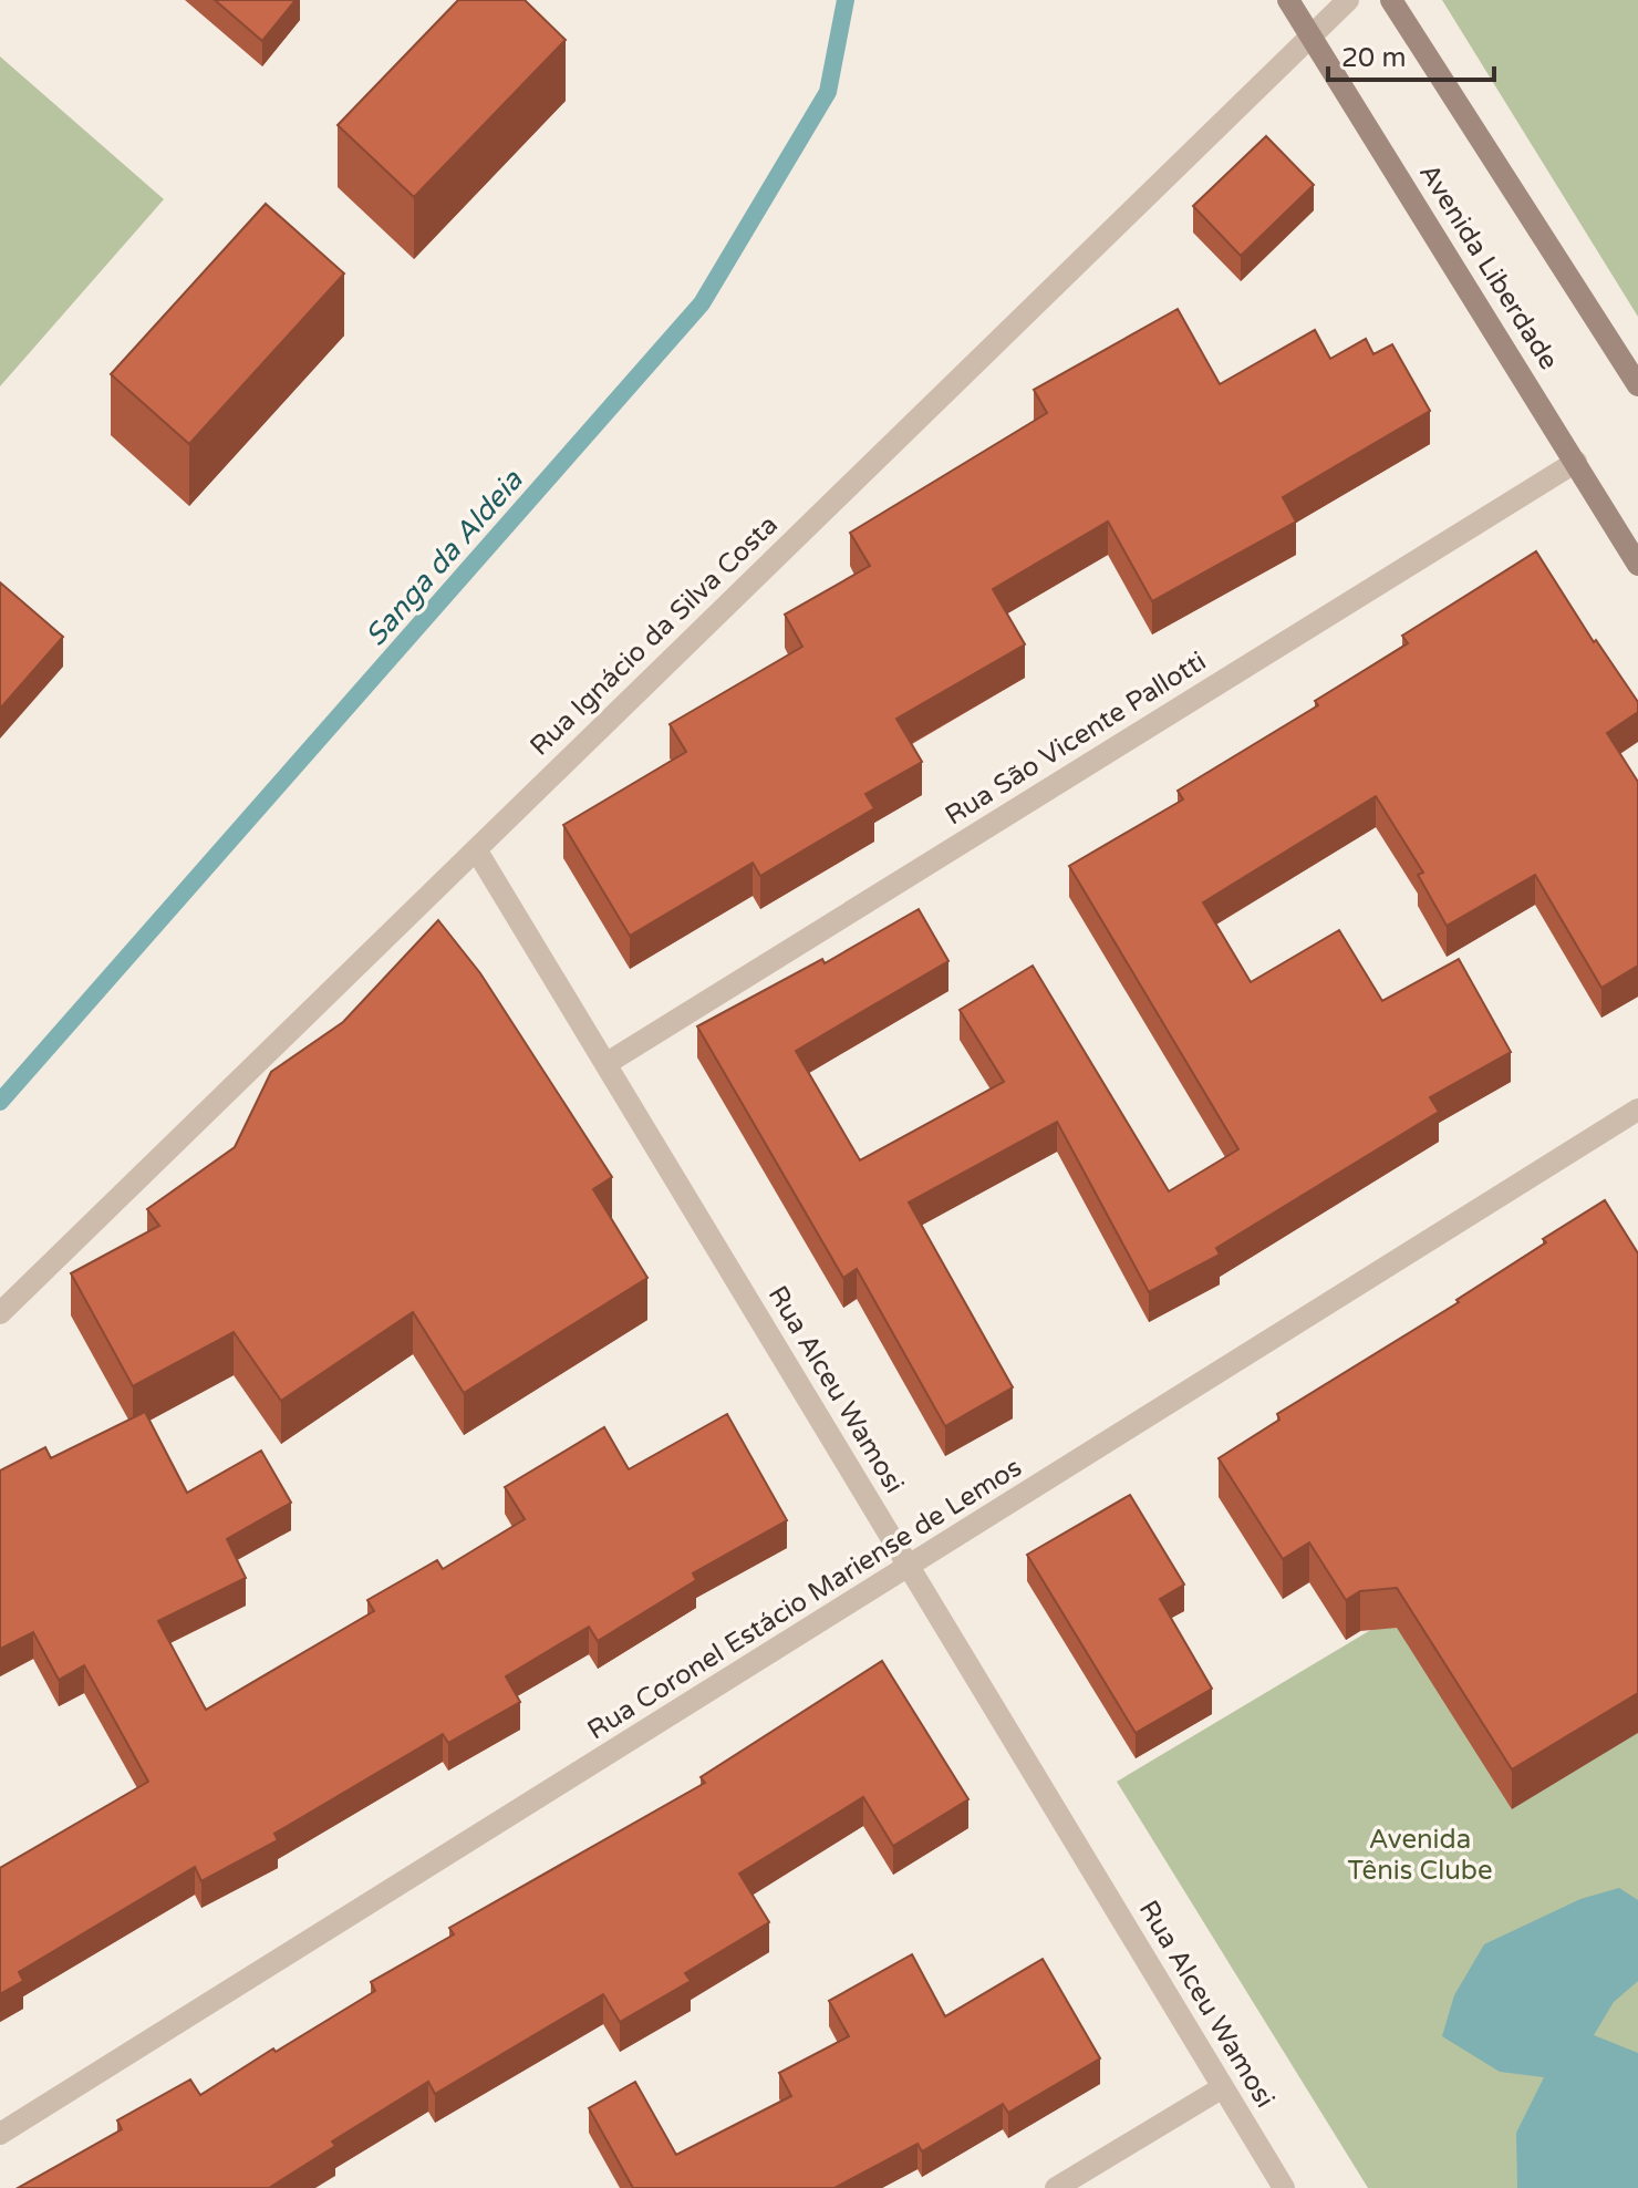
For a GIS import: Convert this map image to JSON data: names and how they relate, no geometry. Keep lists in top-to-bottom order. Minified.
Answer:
{"streets":{"street":["Avenida Liberdade","Rua Ignácio da Silva Costa","Rua São Vicente Pallotti","Rua Alceu Wamosi","Rua Coronel Estácio Mariense de Lemos"]},"crossings":[["Avenida Liberdade","Rua Ignácio da Silva Costa"],["Avenida Liberdade","Rua São Vicente Pallotti"],["Rua Ignácio da Silva Costa","Rua Alceu Wamosi"],["Rua São Vicente Pallotti","Rua Alceu Wamosi"],["Rua Alceu Wamosi","Rua Coronel Estácio Mariense de Lemos"]],"water":["Sanga da Aldeia"],"parks":["Avenida Tênis Clube"],"scale_bar":"20 m"}
